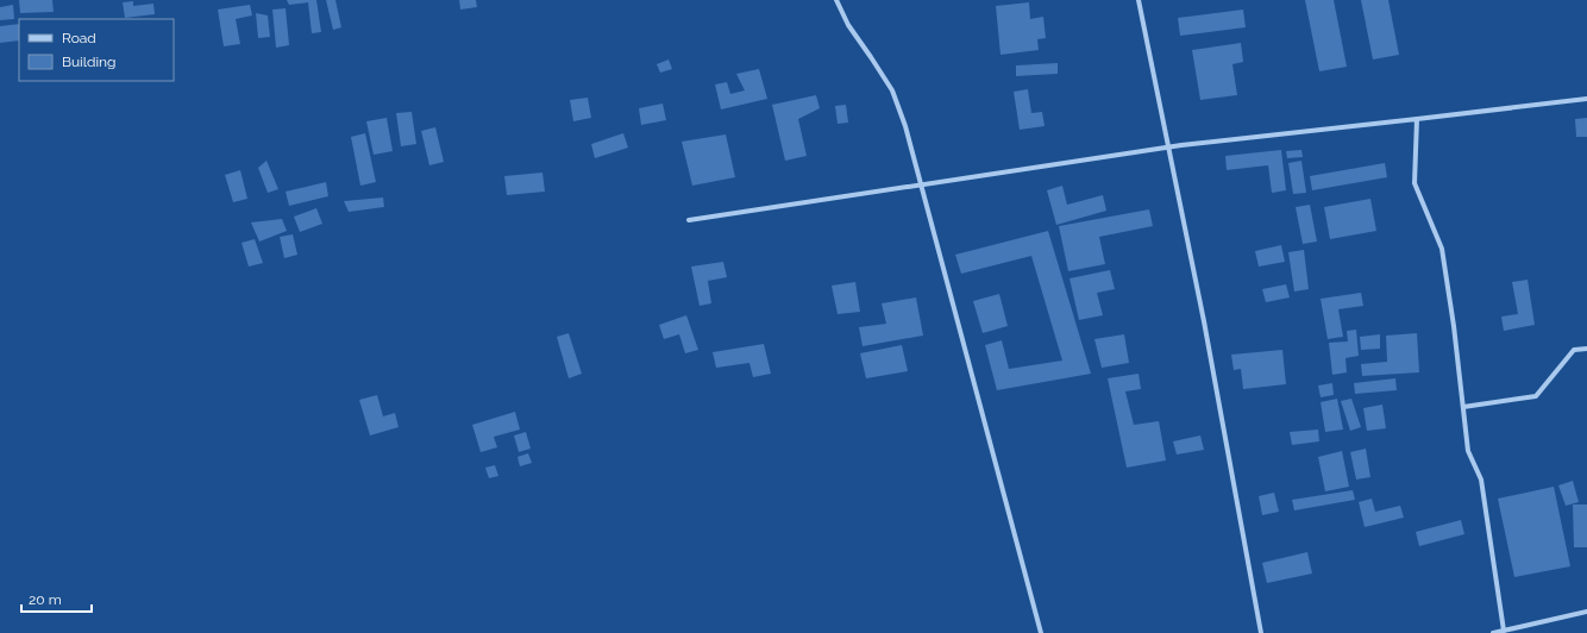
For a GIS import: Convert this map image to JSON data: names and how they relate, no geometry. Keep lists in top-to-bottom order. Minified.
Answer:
{"legend":["Road","Building"],"scale_bar":"20 m"}
